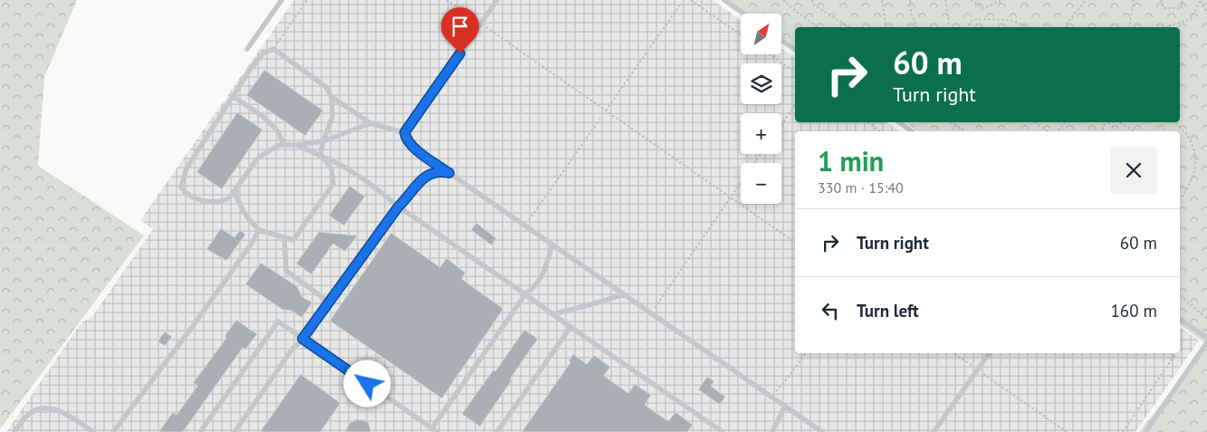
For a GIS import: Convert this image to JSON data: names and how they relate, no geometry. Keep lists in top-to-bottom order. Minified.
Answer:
{"north":"top right","page":{"map_buttons":["+","−"],"turn":["60 m","Turn right"],"heading":["1 min","330 m · 15:40"],"list":[{"name":"Turn right","value":"60 m"},{"name":"Turn left","value":"160 m"}]}}
